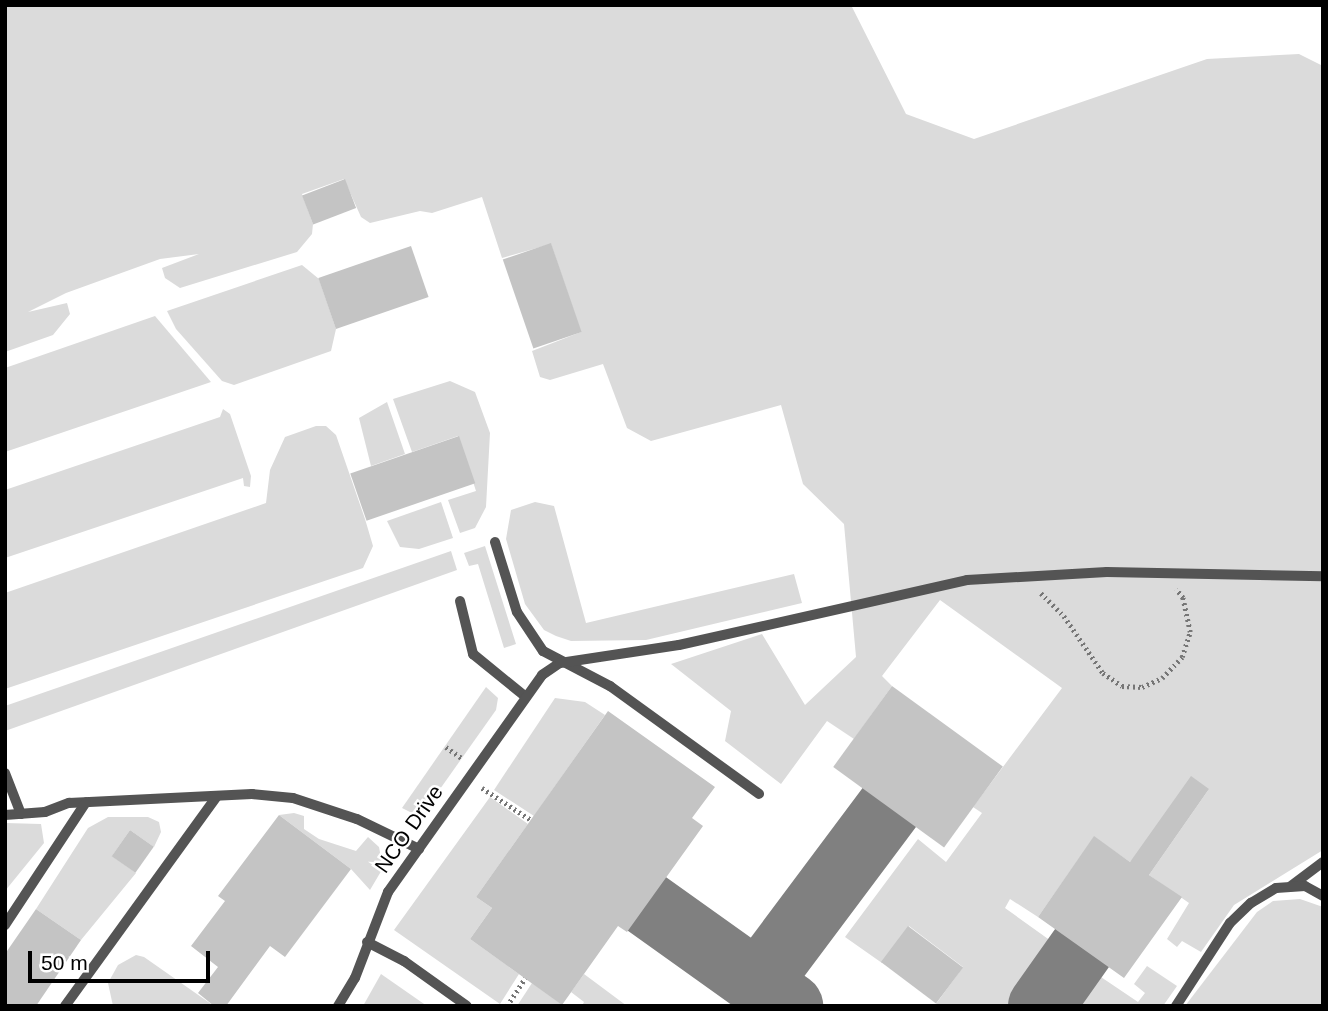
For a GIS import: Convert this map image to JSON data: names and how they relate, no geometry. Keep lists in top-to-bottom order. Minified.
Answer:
{"streets":{"lane":["NCO Drive"]},"scale_bar":"50 m"}
